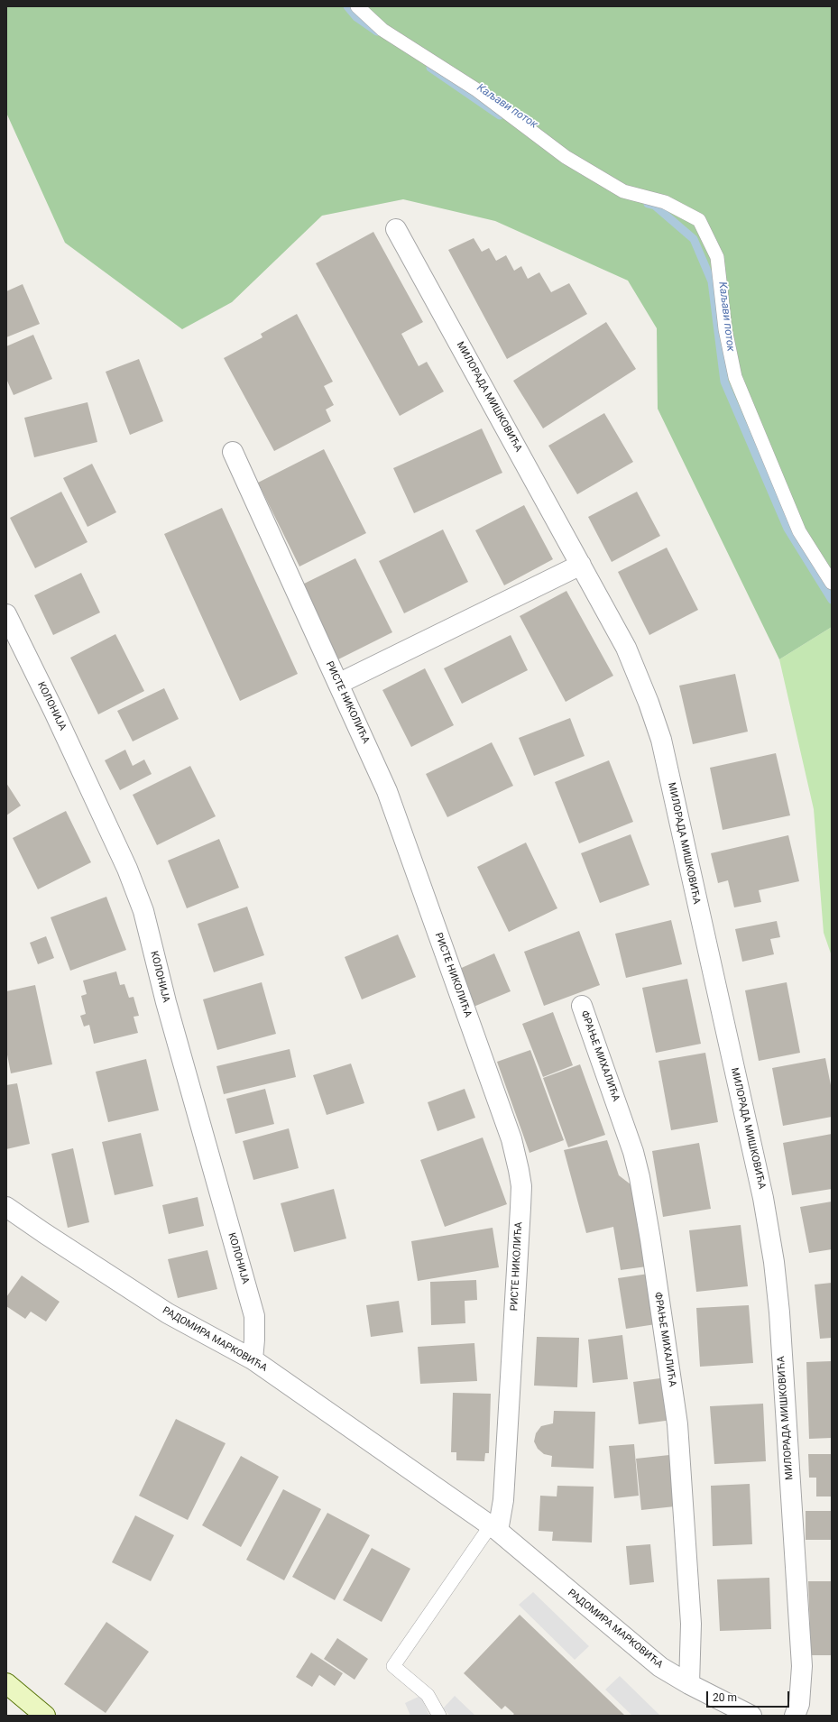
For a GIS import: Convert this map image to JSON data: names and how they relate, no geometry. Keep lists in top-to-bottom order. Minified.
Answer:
{"streets":{"street":["МИЛОРАДА МИШКОВИЋА","РИСТЕ НИКОЛИЋА","КОЛОНИЈА","ФРАЊЕ МИХАЛИЋА","РАДОМИРА МАРКОВИЋА"]},"crossings":[["РИСТЕ НИКОЛИЋА","РАДОМИРА МАРКОВИЋА"],["КОЛОНИЈА","РАДОМИРА МАРКОВИЋА"],["ФРАЊЕ МИХАЛИЋА","РАДОМИРА МАРКОВИЋА"]],"water":["Каљави поток"],"scale_bar":"20 m"}
